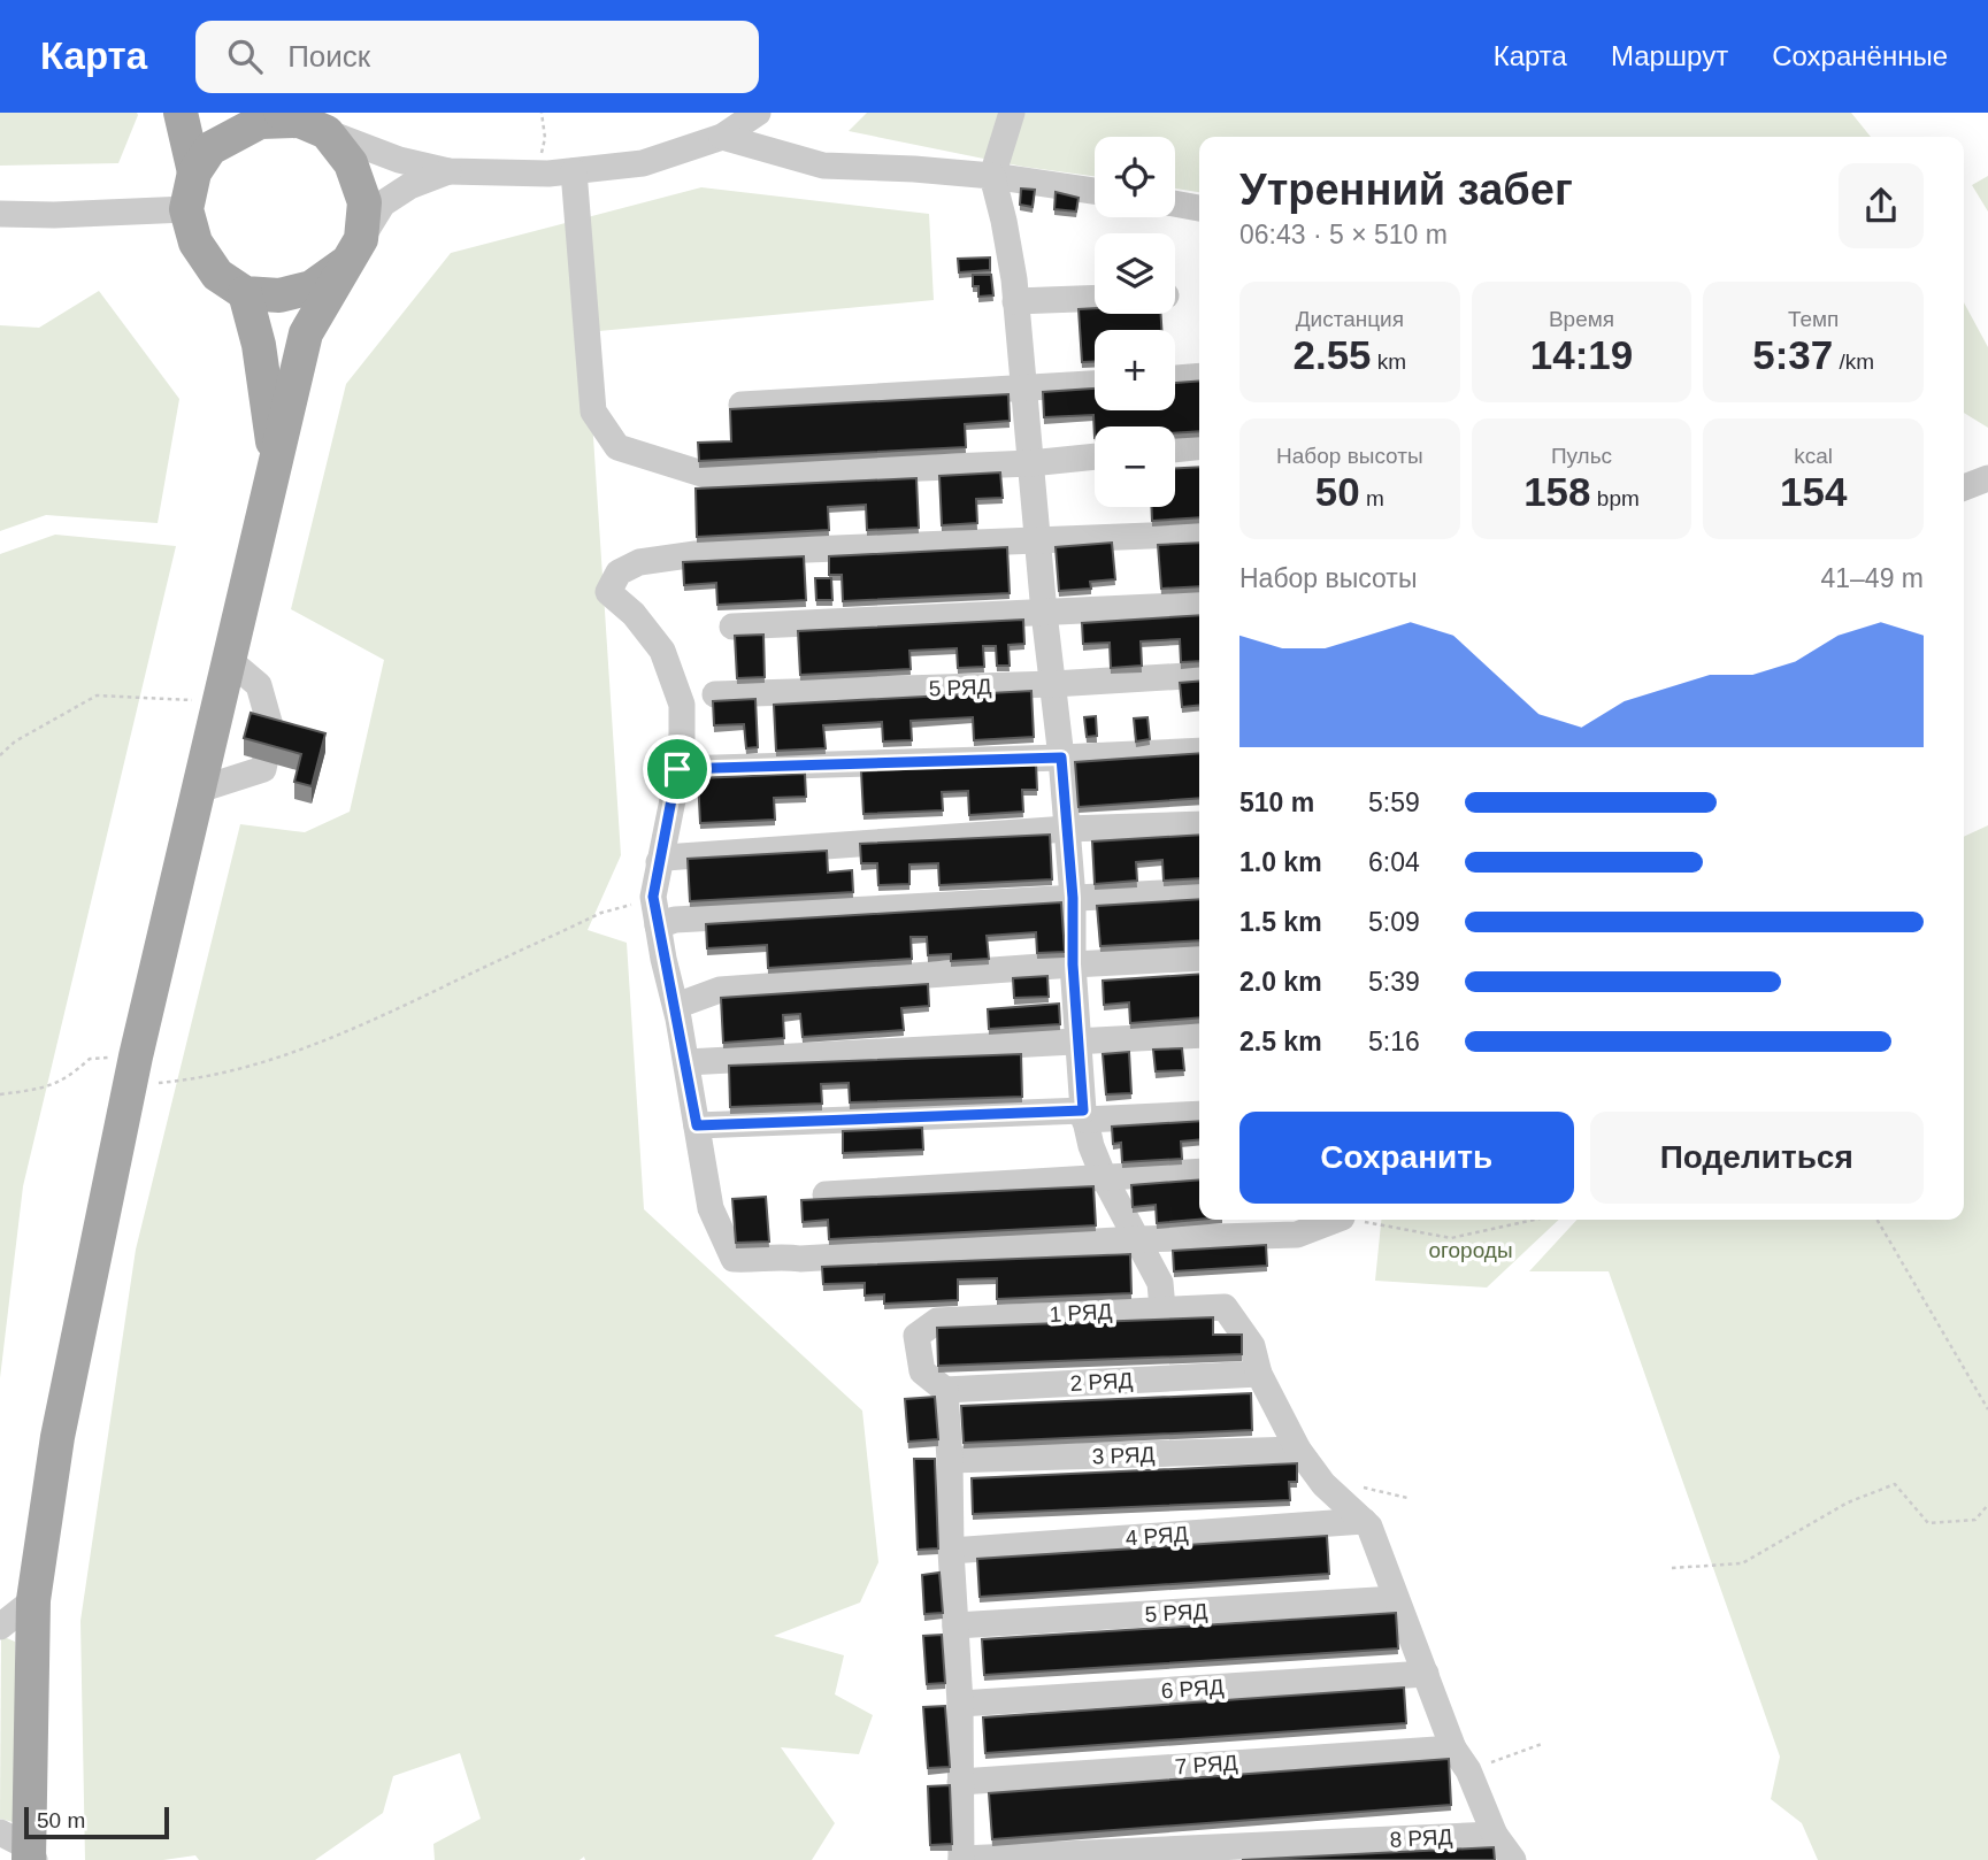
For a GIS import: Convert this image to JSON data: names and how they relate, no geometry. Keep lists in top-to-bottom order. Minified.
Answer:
{"streets":{"street":["5 РЯД","1 РЯД","2 РЯД","3 РЯД","4 РЯД","6 РЯД","7 РЯД","8 РЯД"]},"crossings":[["1 РЯД","2 РЯД"]],"parks":["огороды"],"scale_bar":"50 m","page":{"header":"Карта","search":"Поиск","nav":["Карта","Маршрут","Сохранённые"],"map_buttons":["+","−"],"heading":["Утренний забег","06:43 · 5 × 510 m"],"stats":[["Дистанция","2.55 km"],["Время","14:19"],["Темп","5:37 /km"],["Набор высоты","50 m"],["Пульс","158 bpm"],["kcal","154"]],"chart":["Набор высоты","41–49 m"],"list":[{"name":"510 m","note":"5:59"},{"name":"1.0 km","note":"6:04"},{"name":"1.5 km","note":"5:09"},{"name":"2.0 km","note":"5:39"},{"name":"2.5 km","note":"5:16"}],"buttons":["Сохранить","Поделиться"],"scale":"50 m"}}
